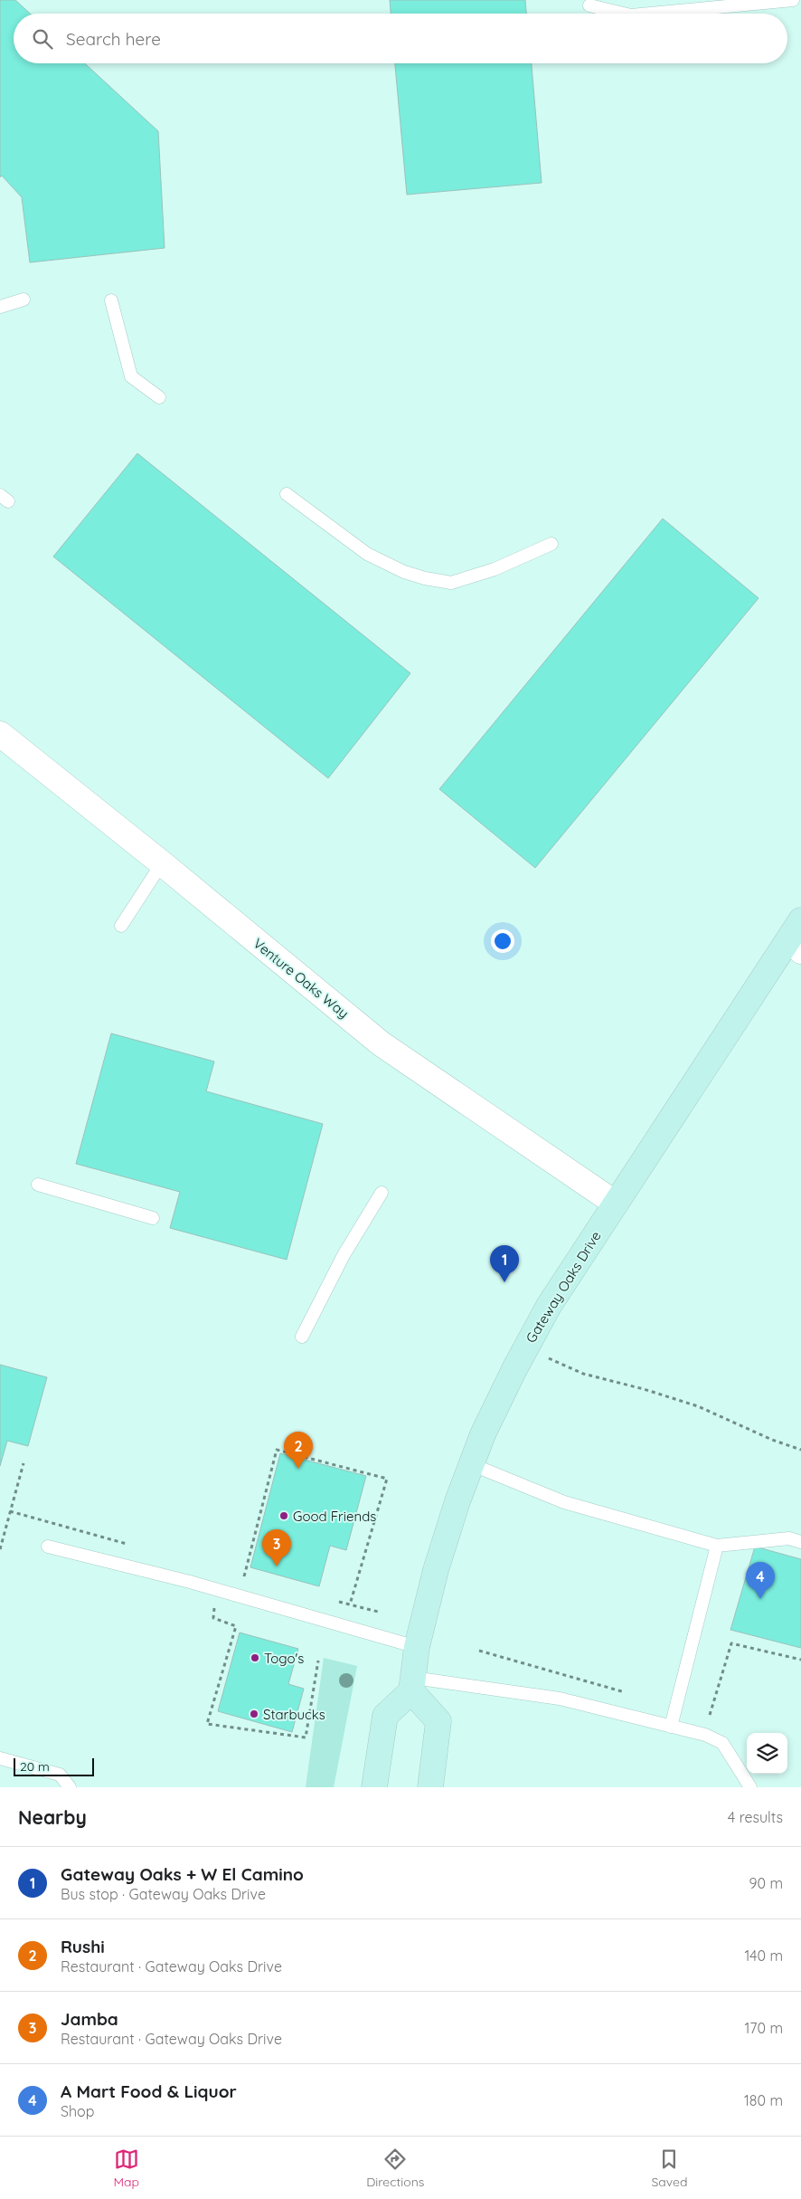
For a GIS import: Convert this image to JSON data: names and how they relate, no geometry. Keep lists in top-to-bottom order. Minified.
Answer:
{"streets":{"street":["Venture Oaks Way","Gateway Oaks Drive"]},"crossings":[["Venture Oaks Way","Gateway Oaks Drive"]],"places":["Good Friends","Togo's","Starbucks"],"scale_bar":"20 m","page":{"search":"Search here","pins":["1","2","3","4"],"scale":"20 m","heading":["Nearby","4 results"],"list":[{"mark":"1","name":"Gateway Oaks + W El Camino","note":"Bus stop · Gateway Oaks Drive","value":"90 m"},{"mark":"2","name":"Rushi","note":"Restaurant · Gateway Oaks Drive","value":"140 m"},{"mark":"3","name":"Jamba","note":"Restaurant · Gateway Oaks Drive","value":"170 m"},{"mark":"4","name":"A Mart Food & Liquor","note":"Shop","value":"180 m"}],"nav":["Map","Directions","Saved"]}}
